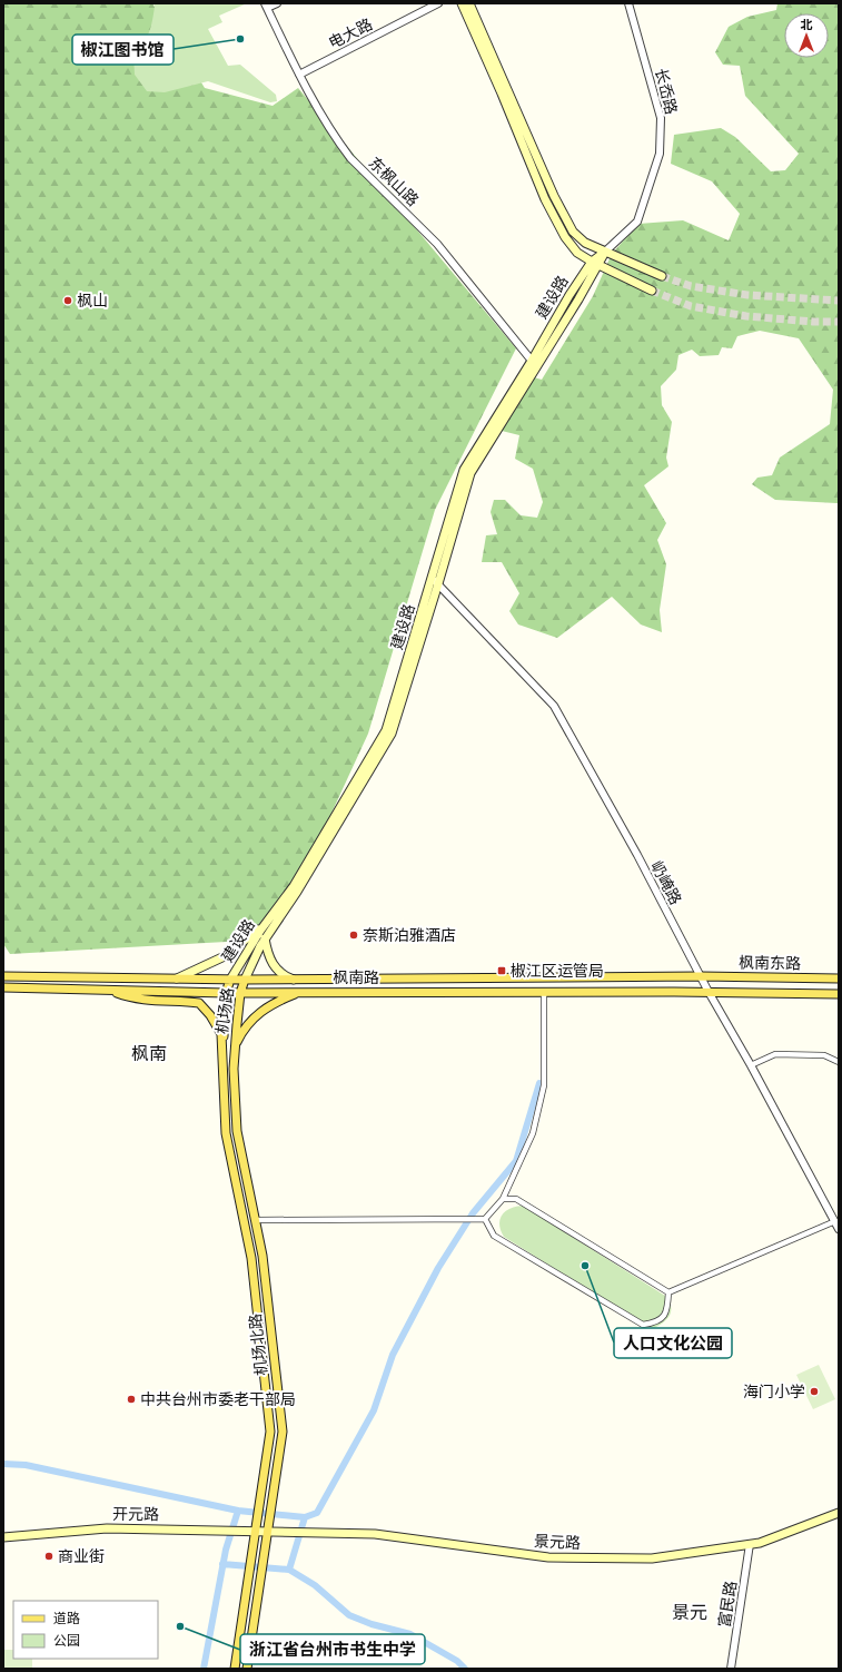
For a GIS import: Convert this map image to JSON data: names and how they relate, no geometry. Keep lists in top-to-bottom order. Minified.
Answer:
{"streets":{"main road":["建设路","枫南东路","枫南路","机场路","机场北路","开元路","景元路"],"street":["电大路","长岙路","东枫山路","屷崦路","富民路"]},"crossings":[["电大路","东枫山路"],["长岙路","建设路"],["东枫山路","建设路"],["建设路","屷崦路"],["建设路","枫南路"],["建设路","机场路"],["屷崦路","枫南东路"],["屷崦路","枫南路"],["枫南东路","枫南路"],["枫南路","机场路"],["机场路","机场北路"],["机场北路","开元路"],["机场北路","景元路"],["开元路","景元路"],["景元路","富民路"]],"districts":["枫南","景元"],"places":{"other":["椒江图书馆","枫山","奈斯泊雅酒店","人口文化公园","海门小学","中共台州市委老干部局","商业街","浙江省台州市书生中学"],"transit":["椒江区运管局"]},"legend":["道路","公园"],"north":"top"}
